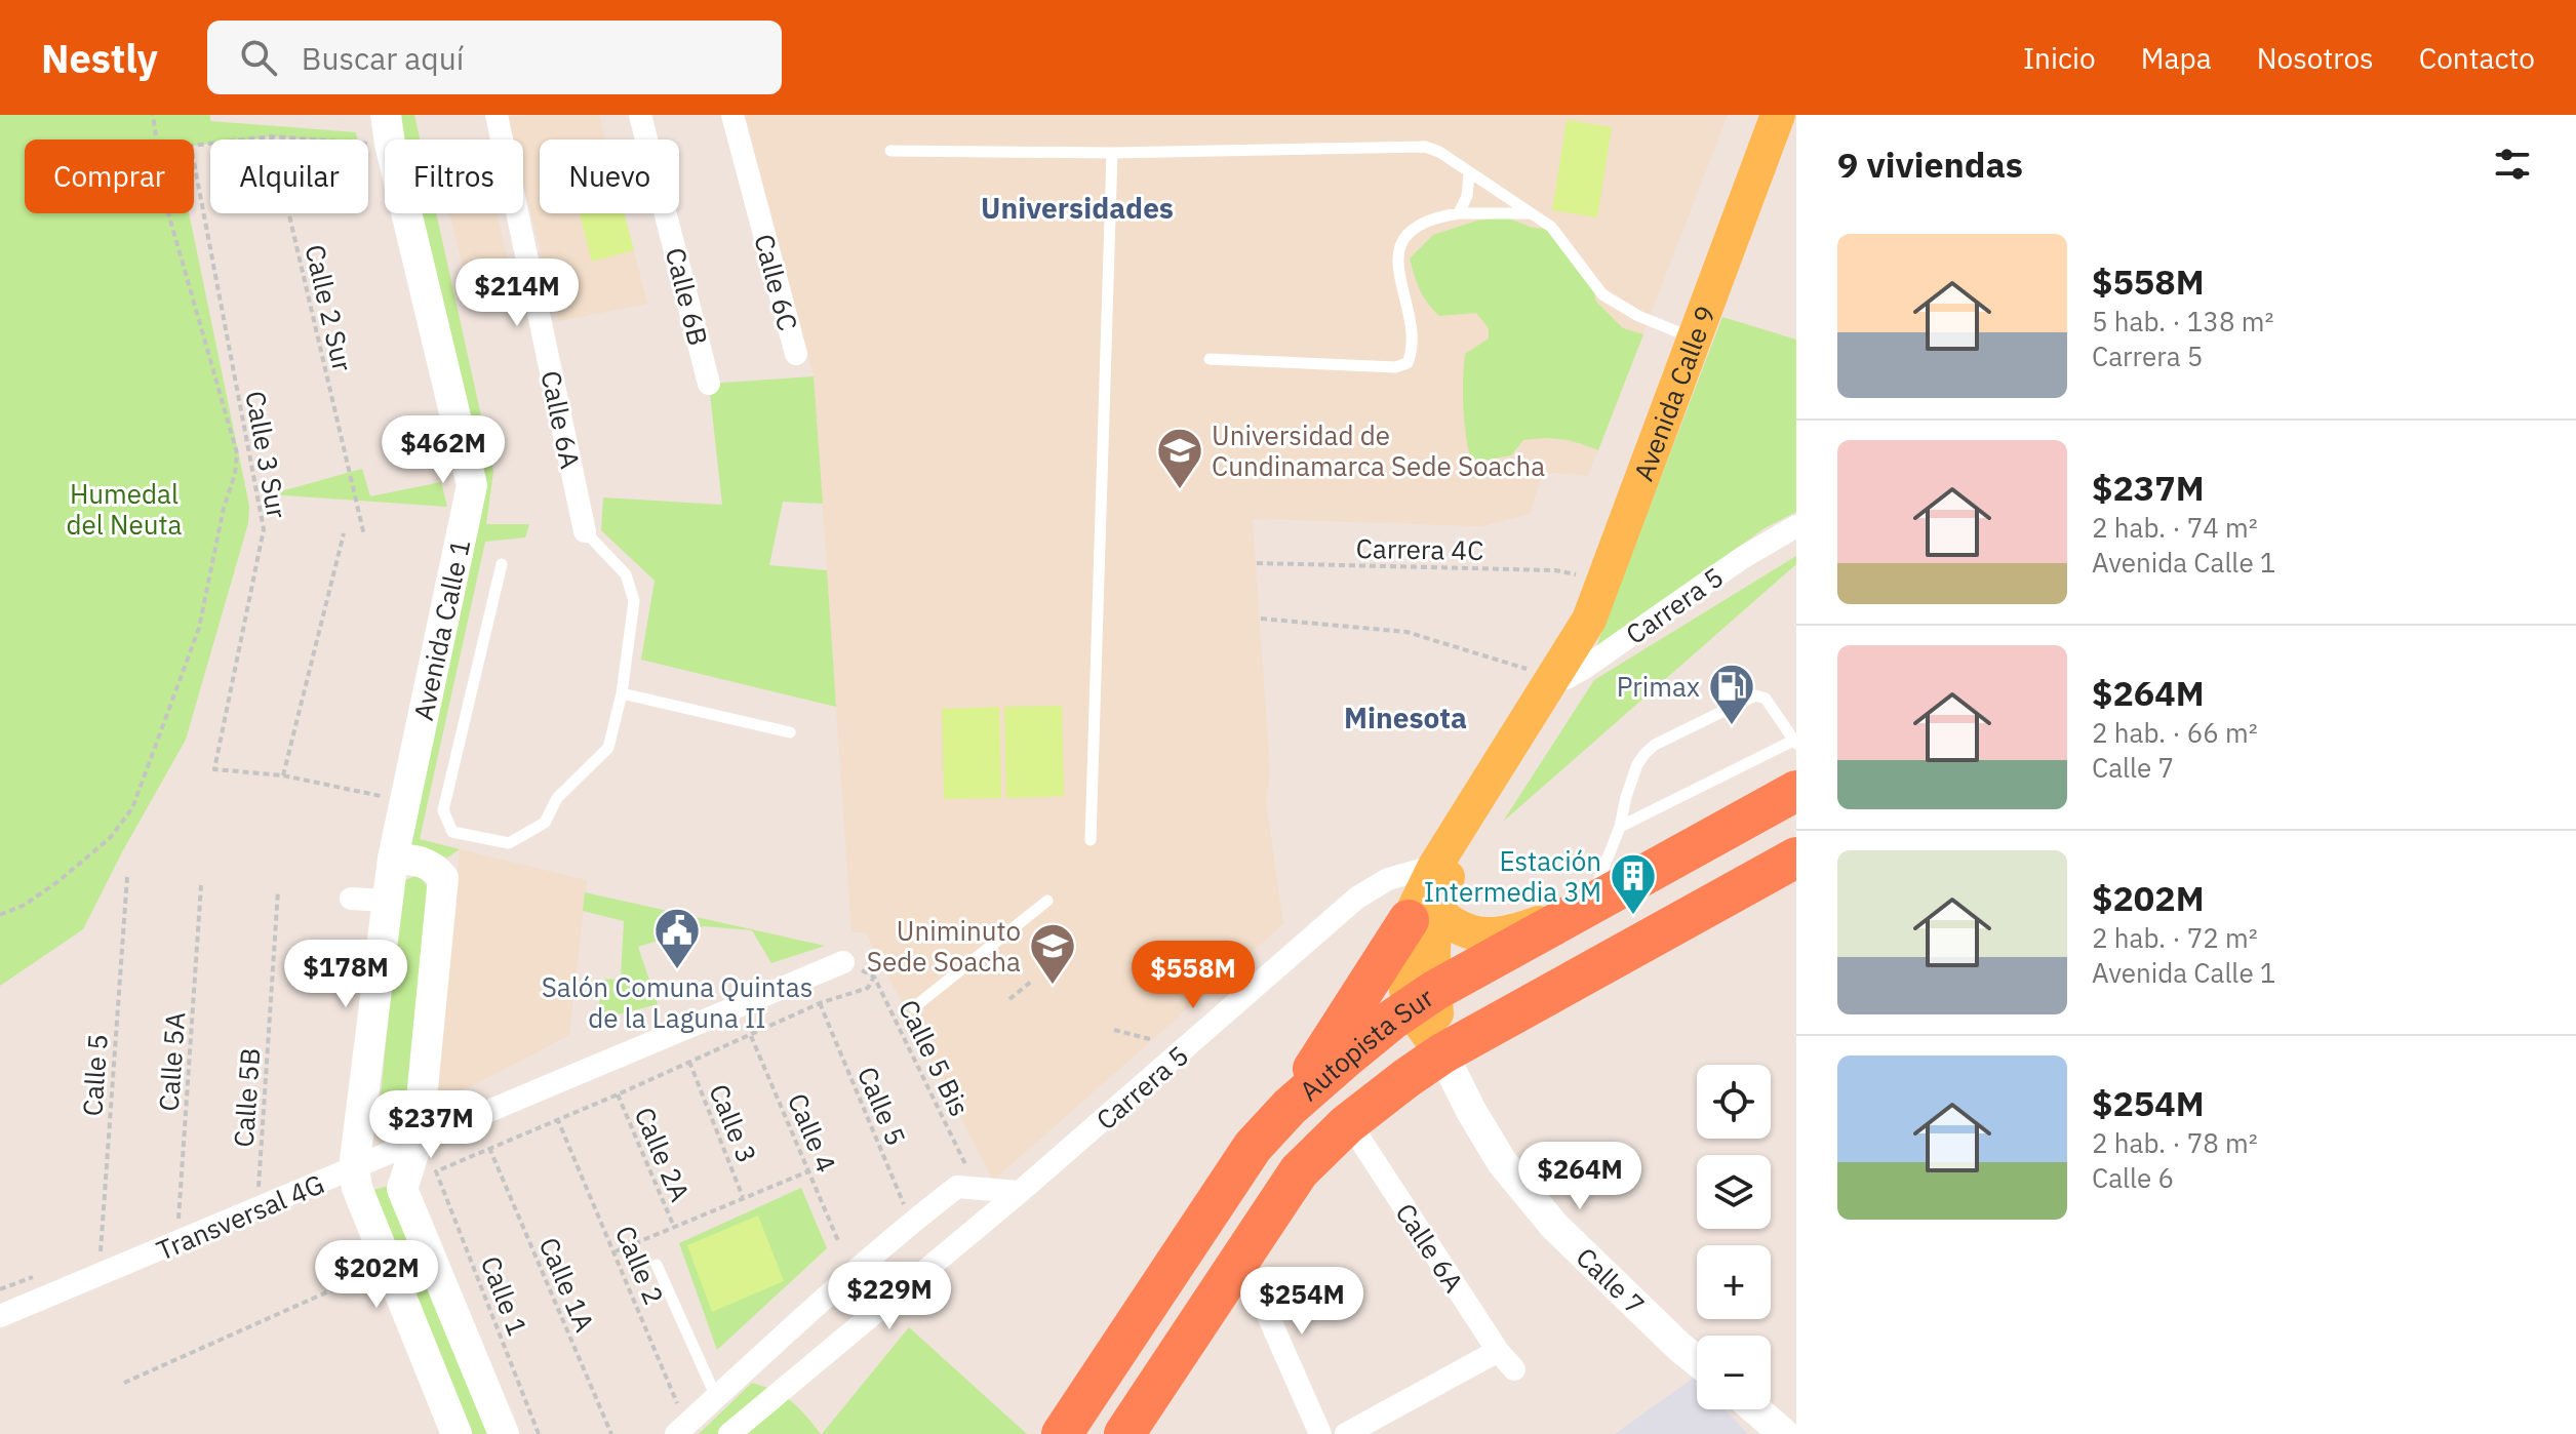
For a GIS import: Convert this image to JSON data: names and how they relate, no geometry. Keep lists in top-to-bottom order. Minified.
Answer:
{"streets":{"highway":["Autopista Sur"],"main road":["Avenida Calle 9","Avenida Calle 1","Calle 7"],"street":["Calle 6C","Calle 6B","Calle 6A","Carrera 5","Transversal 4G"],"path":["Calle 2 Sur","Calle 3 Sur","Carrera 4C","Calle 5 Bis","Calle 5A","Calle 5","Calle 5B","Calle 3","Calle 4","Calle 2A","Calle 2","Calle 1A","Calle 1"]},"crossings":[["Calle 2 Sur","Calle 3 Sur"],["Avenida Calle 9","Carrera 4C"],["Avenida Calle 9","Carrera 5"],["Calle 6A","Autopista Sur"],["Avenida Calle 1","Transversal 4G"],["Autopista Sur","Calle 7"],["Calle 5 Bis","Transversal 4G"],["Calle 5A","Transversal 4G"],["Calle 5","Transversal 4G"],["Calle 5B","Transversal 4G"],["Calle 1A","Calle 1"]],"districts":["Universidades","Minesota"],"parks":["Humedal del Neuta"],"places":{"school or university":["Universidad de Cundinamarca Sede Soacha","Uniminuto Sede Soacha"],"fuel station":["Primax"],"building":["Estación Intermedia 3M"],"public building":["Salón Comuna Quintas de la Laguna II"]},"page":{"header":"Nestly","search":"Buscar aquí","nav":["Inicio","Mapa","Nosotros","Contacto"],"heading":"9 viviendas","chip":["Comprar","Alquilar","Filtros","Nuevo"],"list":[{"name":"$558M","note":"5 hab. · 138 m² · Carrera 5"},{"name":"$237M","note":"2 hab. · 74 m² · Avenida Calle 1"},{"name":"$264M","note":"2 hab. · 66 m² · Calle 7"},{"name":"$202M","note":"2 hab. · 72 m² · Avenida Calle 1"},{"name":"$254M","note":"2 hab. · 78 m² · Calle 6"}],"price":["$214M","$462M","$178M","$558M","$237M","$264M","$202M","$229M","$254M"],"map_buttons":["+","−"]}}
